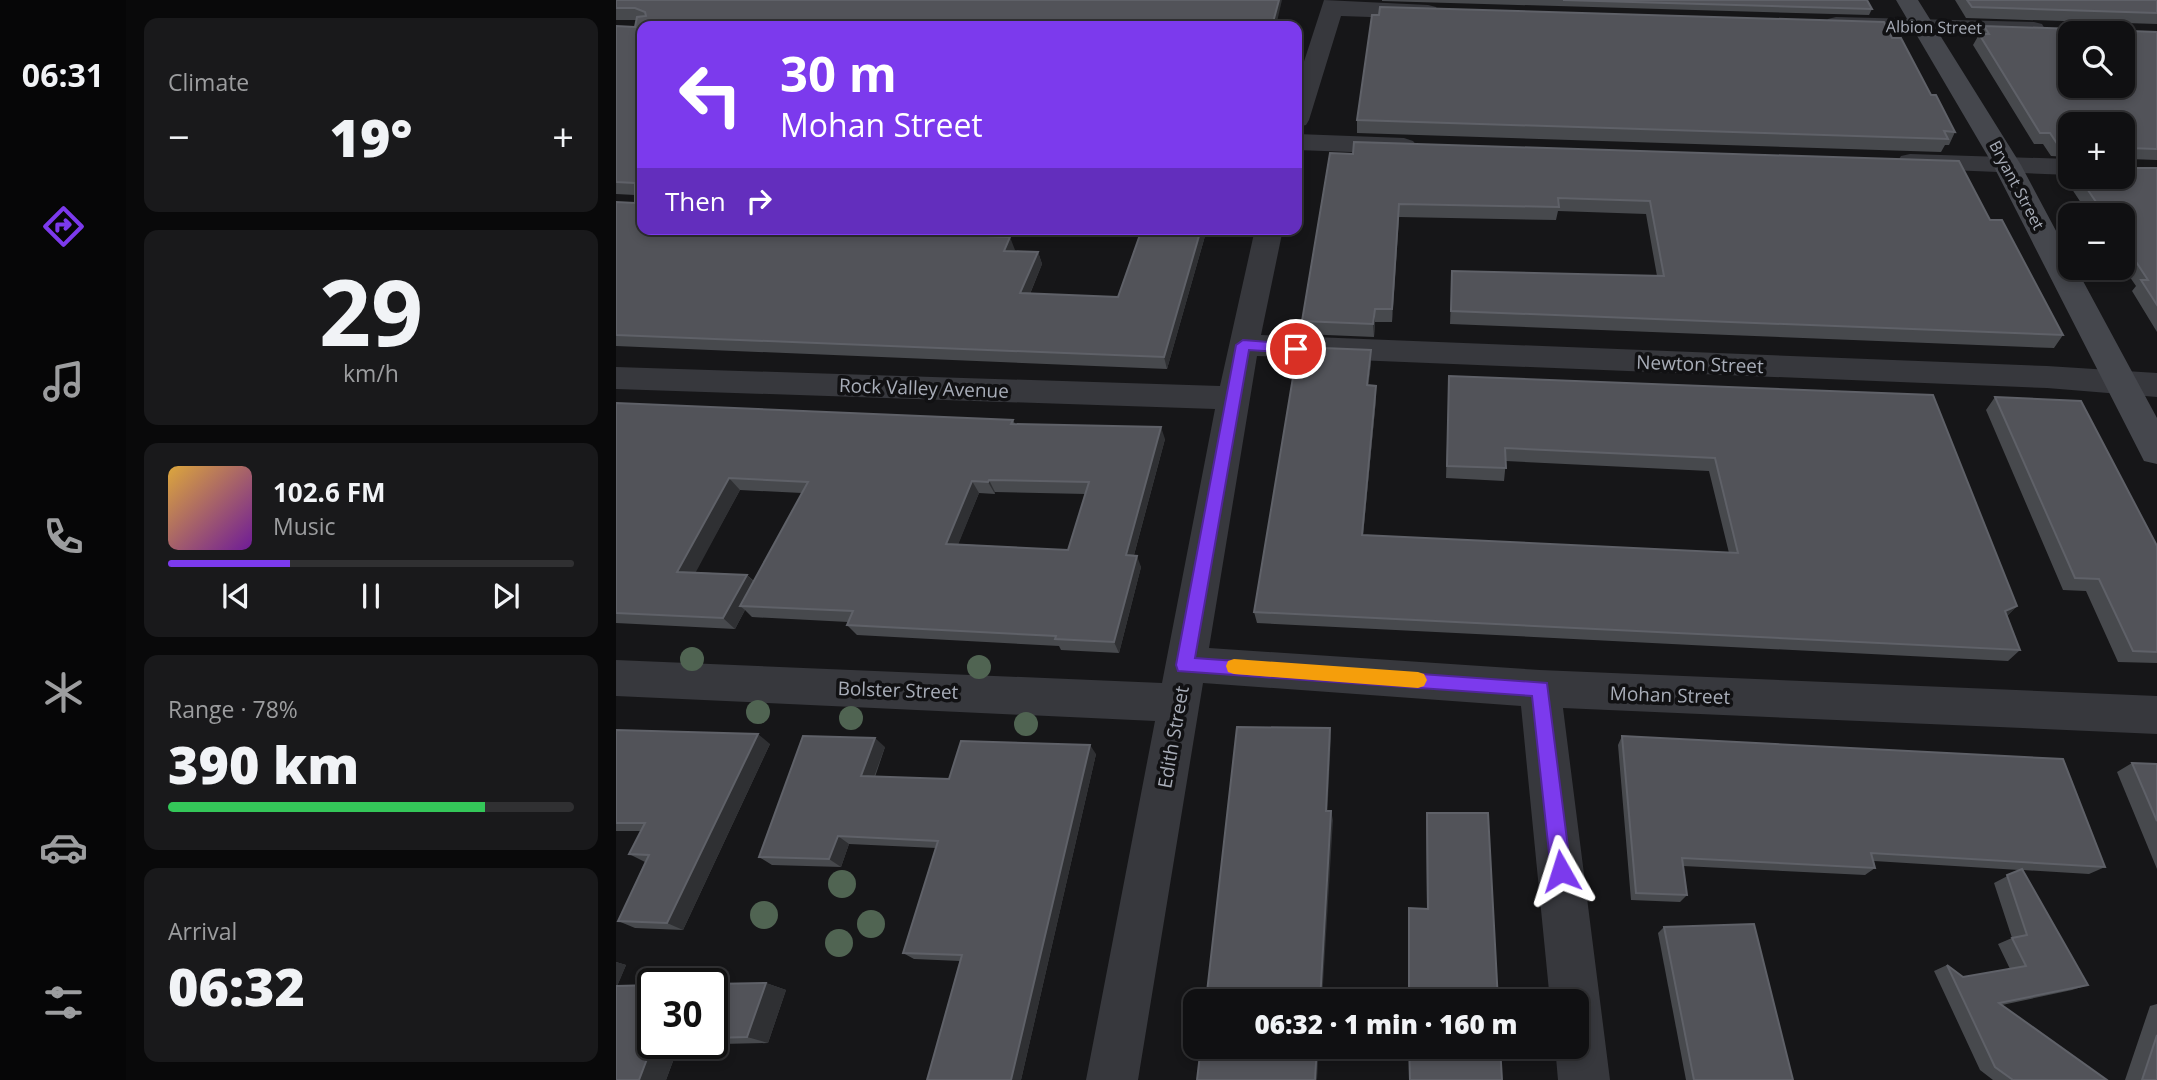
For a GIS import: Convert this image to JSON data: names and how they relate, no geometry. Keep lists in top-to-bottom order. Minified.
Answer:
{"streets":{"main road":["Bryant Street"],"street":["Albion Street","Newton Street","Rock Valley Avenue","Bolster Street","Mohan Street","Edith Street"]},"crossings":[["Albion Street","Bryant Street"],["Bryant Street","Newton Street"],["Newton Street","Edith Street"],["Rock Valley Avenue","Edith Street"],["Bolster Street","Mohan Street"],["Bolster Street","Edith Street"],["Mohan Street","Edith Street"]],"page":{"tabs":"06:31","tile":["Climate",["29","km/h"],["Range · 78%","390 km"],["Arrival","06:32"]],"map_buttons":["+","−"],"turn":["30 m","Mohan Street"],"heat":["−","19°","+"],"then":"Then","song":["102.6 FM","Music"],"limit":"30","trip":"06:32 · 1 min · 160 m"}}
